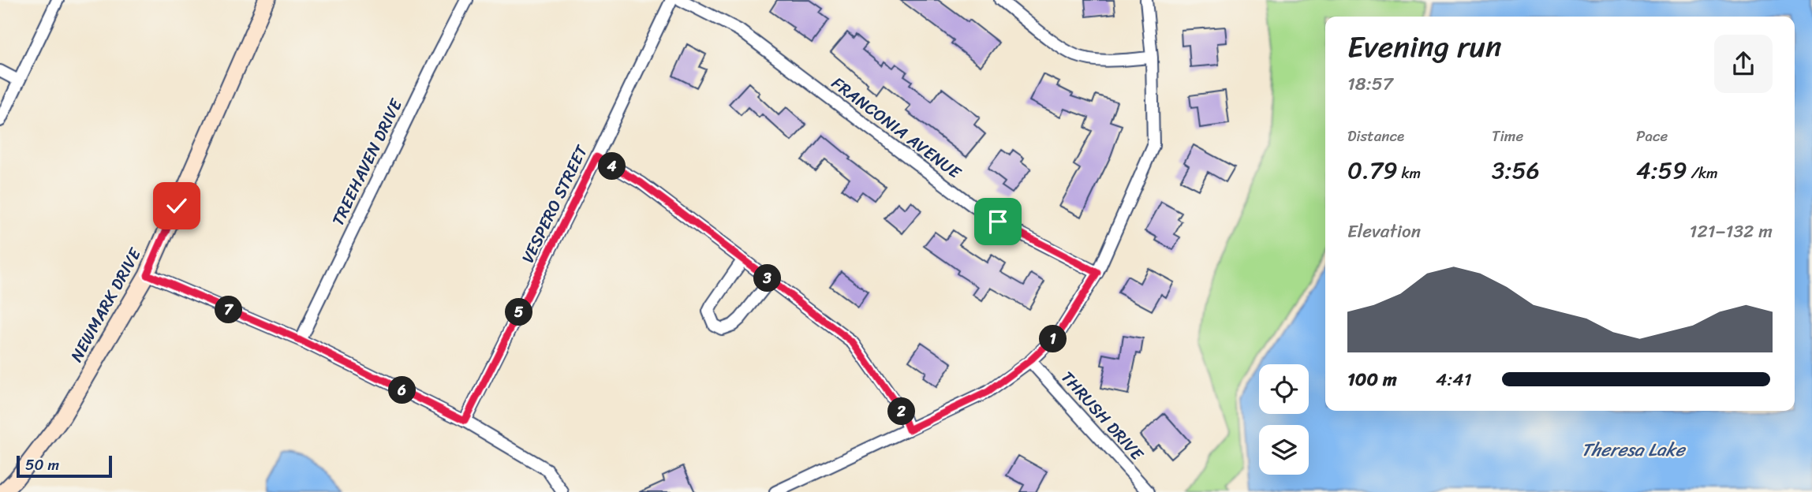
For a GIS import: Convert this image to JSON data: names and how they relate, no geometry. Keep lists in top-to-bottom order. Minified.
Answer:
{"streets":{"street":["FRANCONIA AVENUE","TREEHAVEN DRIVE","VESPERO STREET","NEWMARK DRIVE","THRUSH DRIVE"]},"water":["Theresa Lake"],"scale_bar":"50 m","page":{"heading":["Evening run","18:57"],"stats":[["Distance","0.79 km"],["Time","3:56"],["Pace","4:59 /km"]],"pins":["4","3","7","5","1","6","2"],"chart":["Elevation","121–132 m"],"list":[{"name":"100 m","note":"4:41"}],"scale":"50 m"}}
